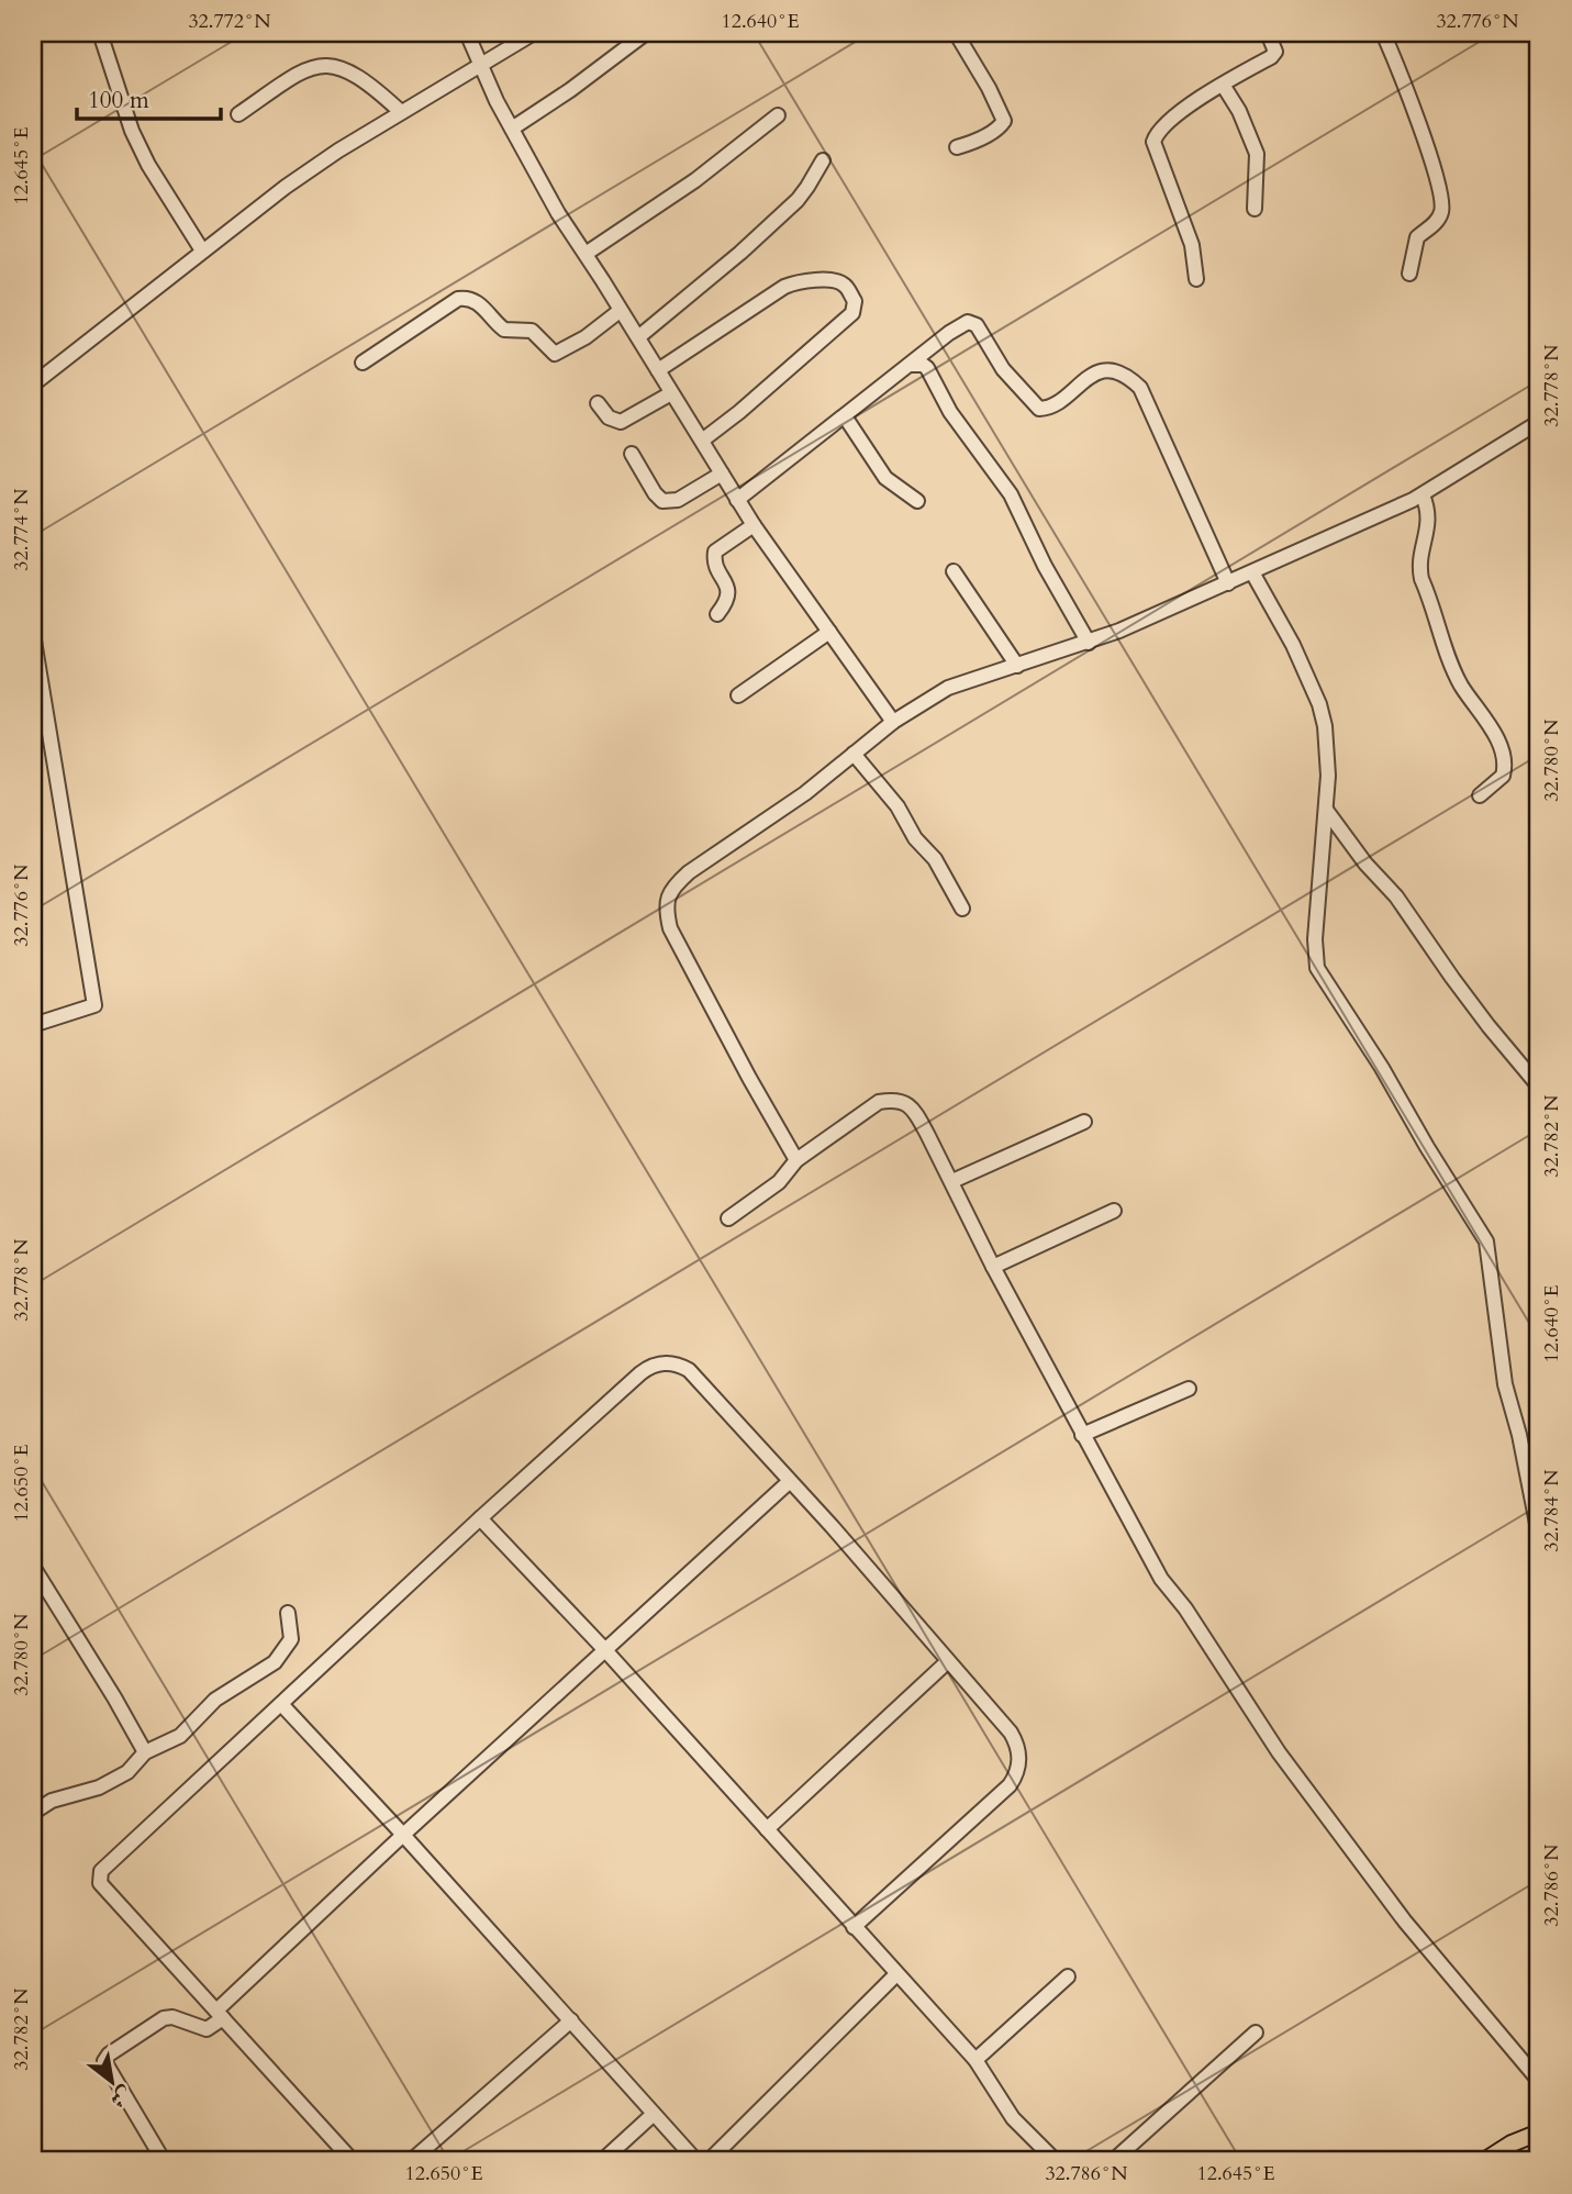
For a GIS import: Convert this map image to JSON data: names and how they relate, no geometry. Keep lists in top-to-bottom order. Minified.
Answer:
{"scale_bar":"100 m","north":"bottom right","coordinates":["32.772°N","12.640°E","32.776°N","12.645°E","32.778°N","32.774°N","32.780°N","32.782°N","12.650°E","32.784°N","32.786°N"]}
